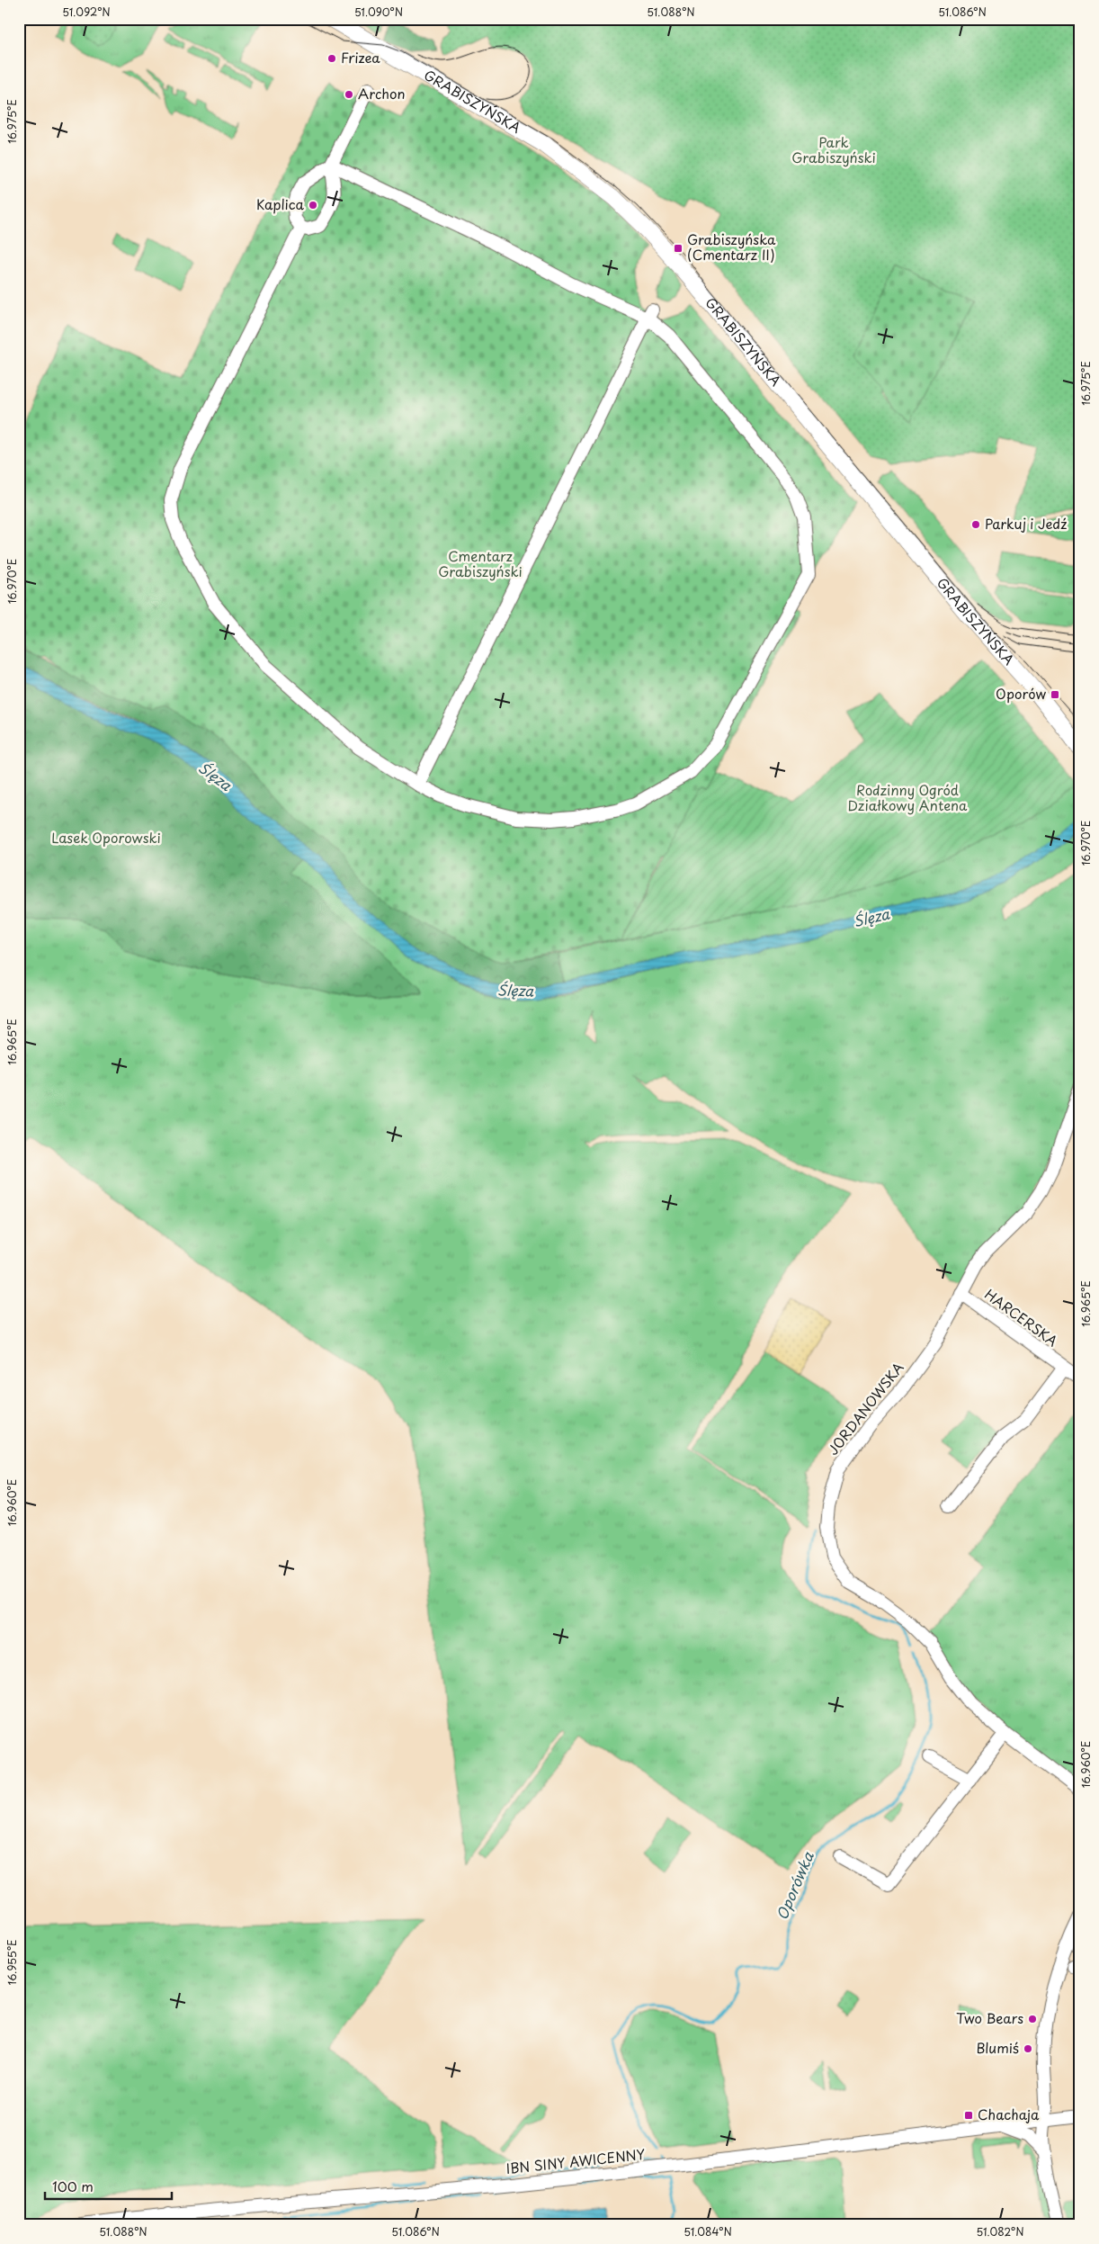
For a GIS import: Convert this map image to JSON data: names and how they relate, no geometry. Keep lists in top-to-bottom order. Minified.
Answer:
{"streets":{"main road":["GRABISZYŃSKA"],"street":["HARCERSKA","JORDANOWSKA","IBN SINY AWICENNY"]},"crossings":[["HARCERSKA","JORDANOWSKA"]],"water":["Ślęza","Oporówka"],"parks":["Park Grabiszyński","Cmentarz Grabiszyński","Rodzinny Ogród Działkowy Antena","Lasek Oporowski"],"places":{"other":["Frizea","Archon","Kaplica","Parkuj i Jedź","Two Bears","Blumiś"],"transit":["Grabiszyńska (Cmentarz II)","Oporów","Chachaja"]},"scale_bar":"100 m","coordinates":["51.092°N","51.090°N","51.088°N","51.086°N","16.975°E","16.970°E","16.965°E","16.960°E","16.955°E","51.084°N","51.082°N"]}
